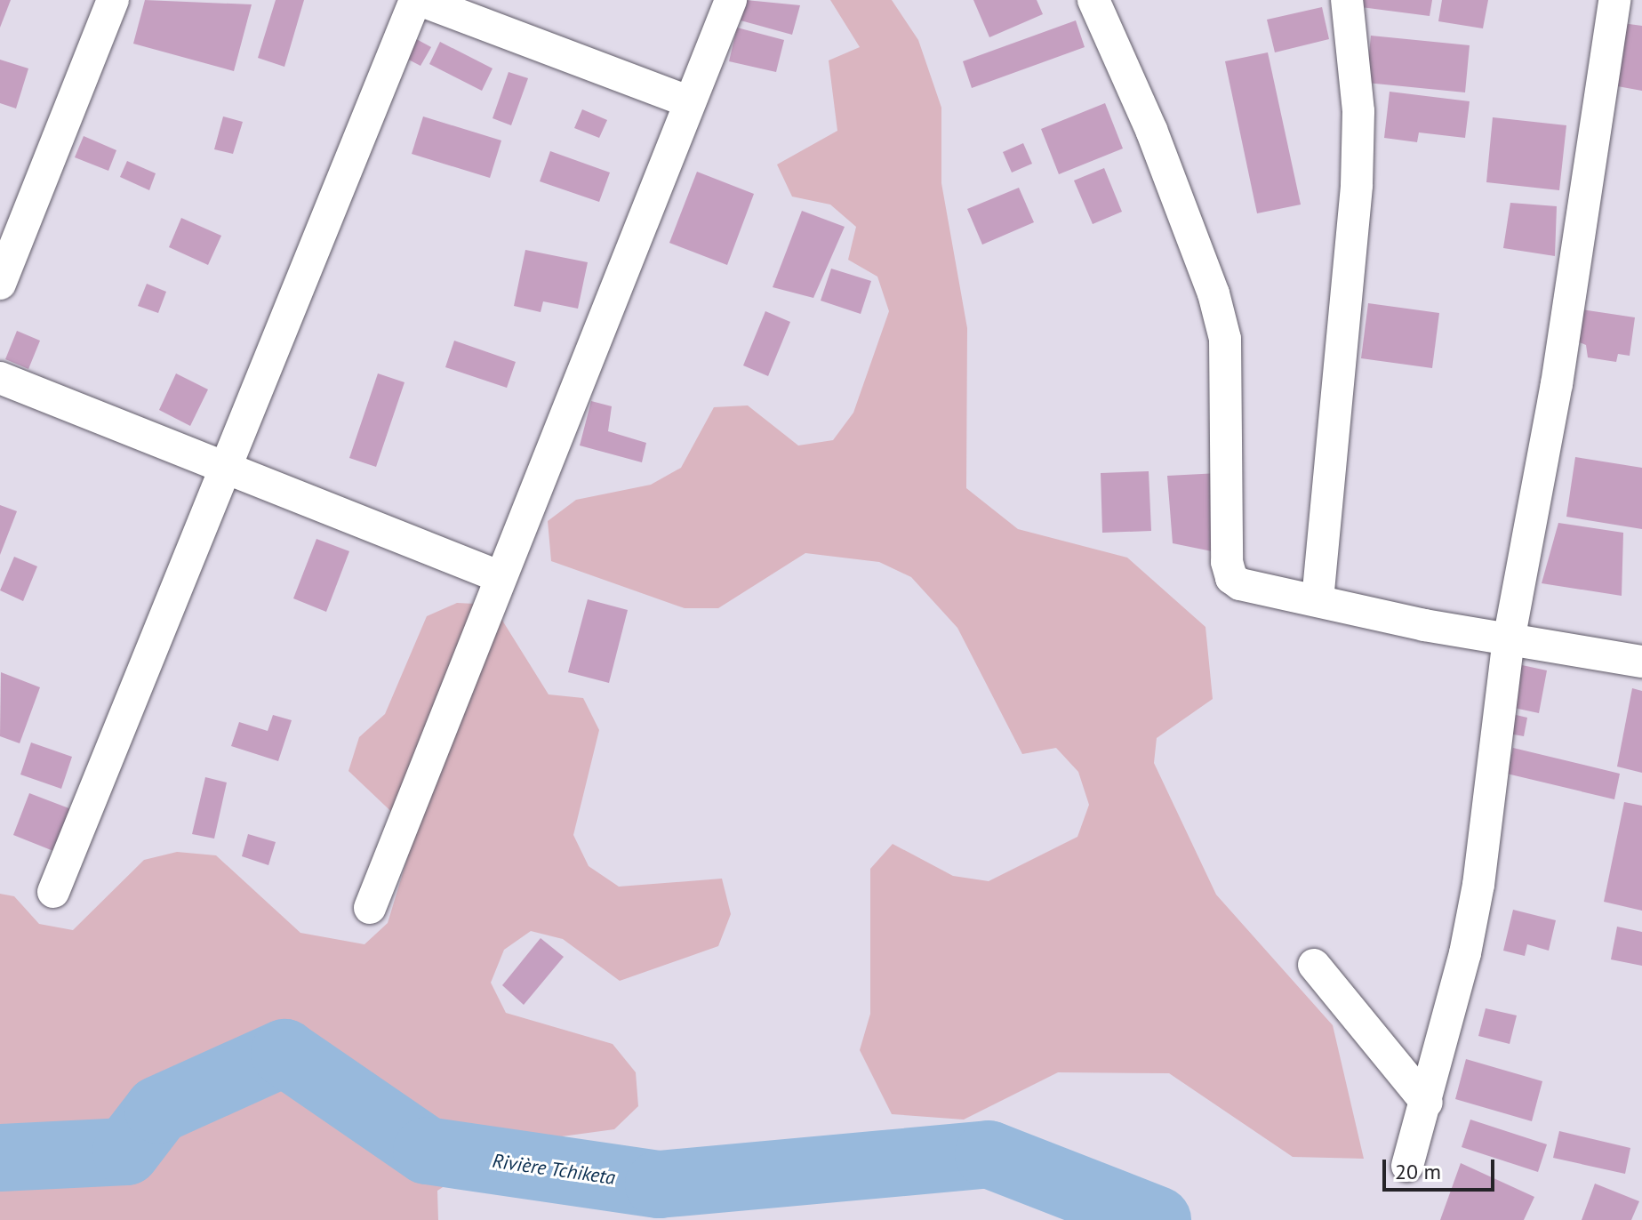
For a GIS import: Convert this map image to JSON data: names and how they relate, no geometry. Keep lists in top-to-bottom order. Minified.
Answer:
{"water":["Rivière Tchiketa"],"scale_bar":"20 m"}
